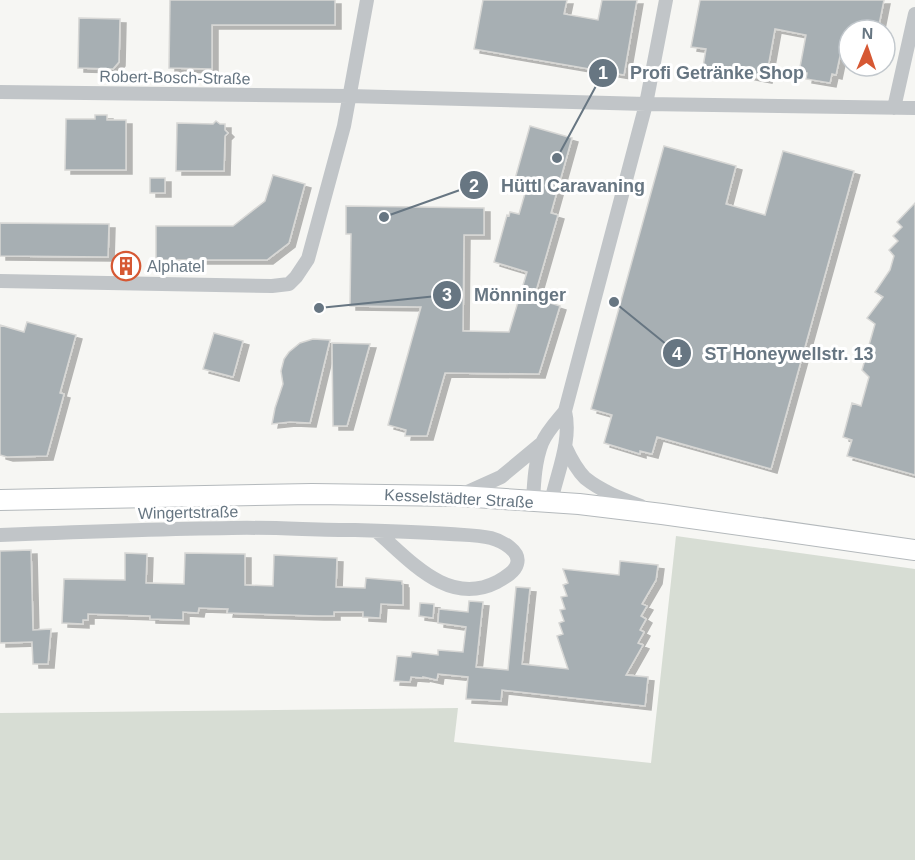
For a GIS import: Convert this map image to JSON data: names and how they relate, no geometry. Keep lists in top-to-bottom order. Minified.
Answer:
{"streets":{"main road":["Kesselstädter Straße"],"street":["Robert-Bosch-Straße","Wingertstraße"]},"places":{"other":["Profi Getränke Shop","Hüttl Caravaning","ST Honeywellstr. 13","Mönninger"],"building":["Alphatel"]},"north":"top"}
